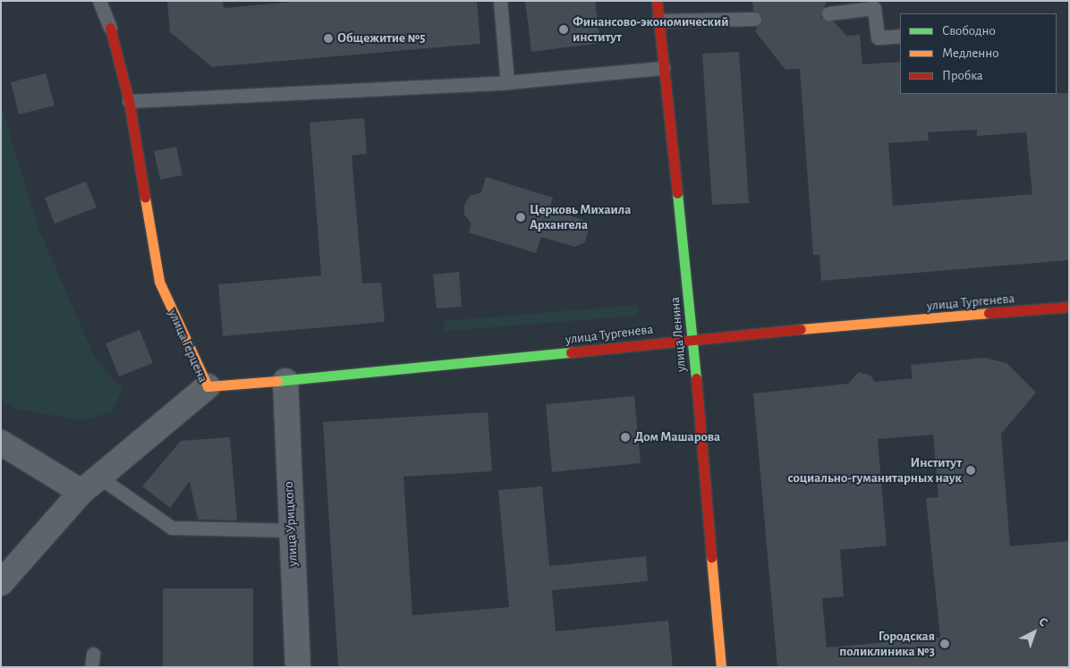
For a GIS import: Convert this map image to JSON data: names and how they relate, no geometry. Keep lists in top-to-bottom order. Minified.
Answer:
{"streets":{"street":["улица Тургенева","улица Ленина","улица Герцена","улица Урицкого"]},"crossings":[["улица Тургенева","улица Ленина"],["улица Тургенева","улица Герцена"],["улица Тургенева","улица Урицкого"]],"places":["Финансово-экономический институт","Общежитие №5","Церковь Михаила Архангела","Дом Машарова","Институт социально-гуманитарных наук","Городская поликлиника №3"],"legend":["Свободно","Медленно","Пробка"],"north":"top right"}
